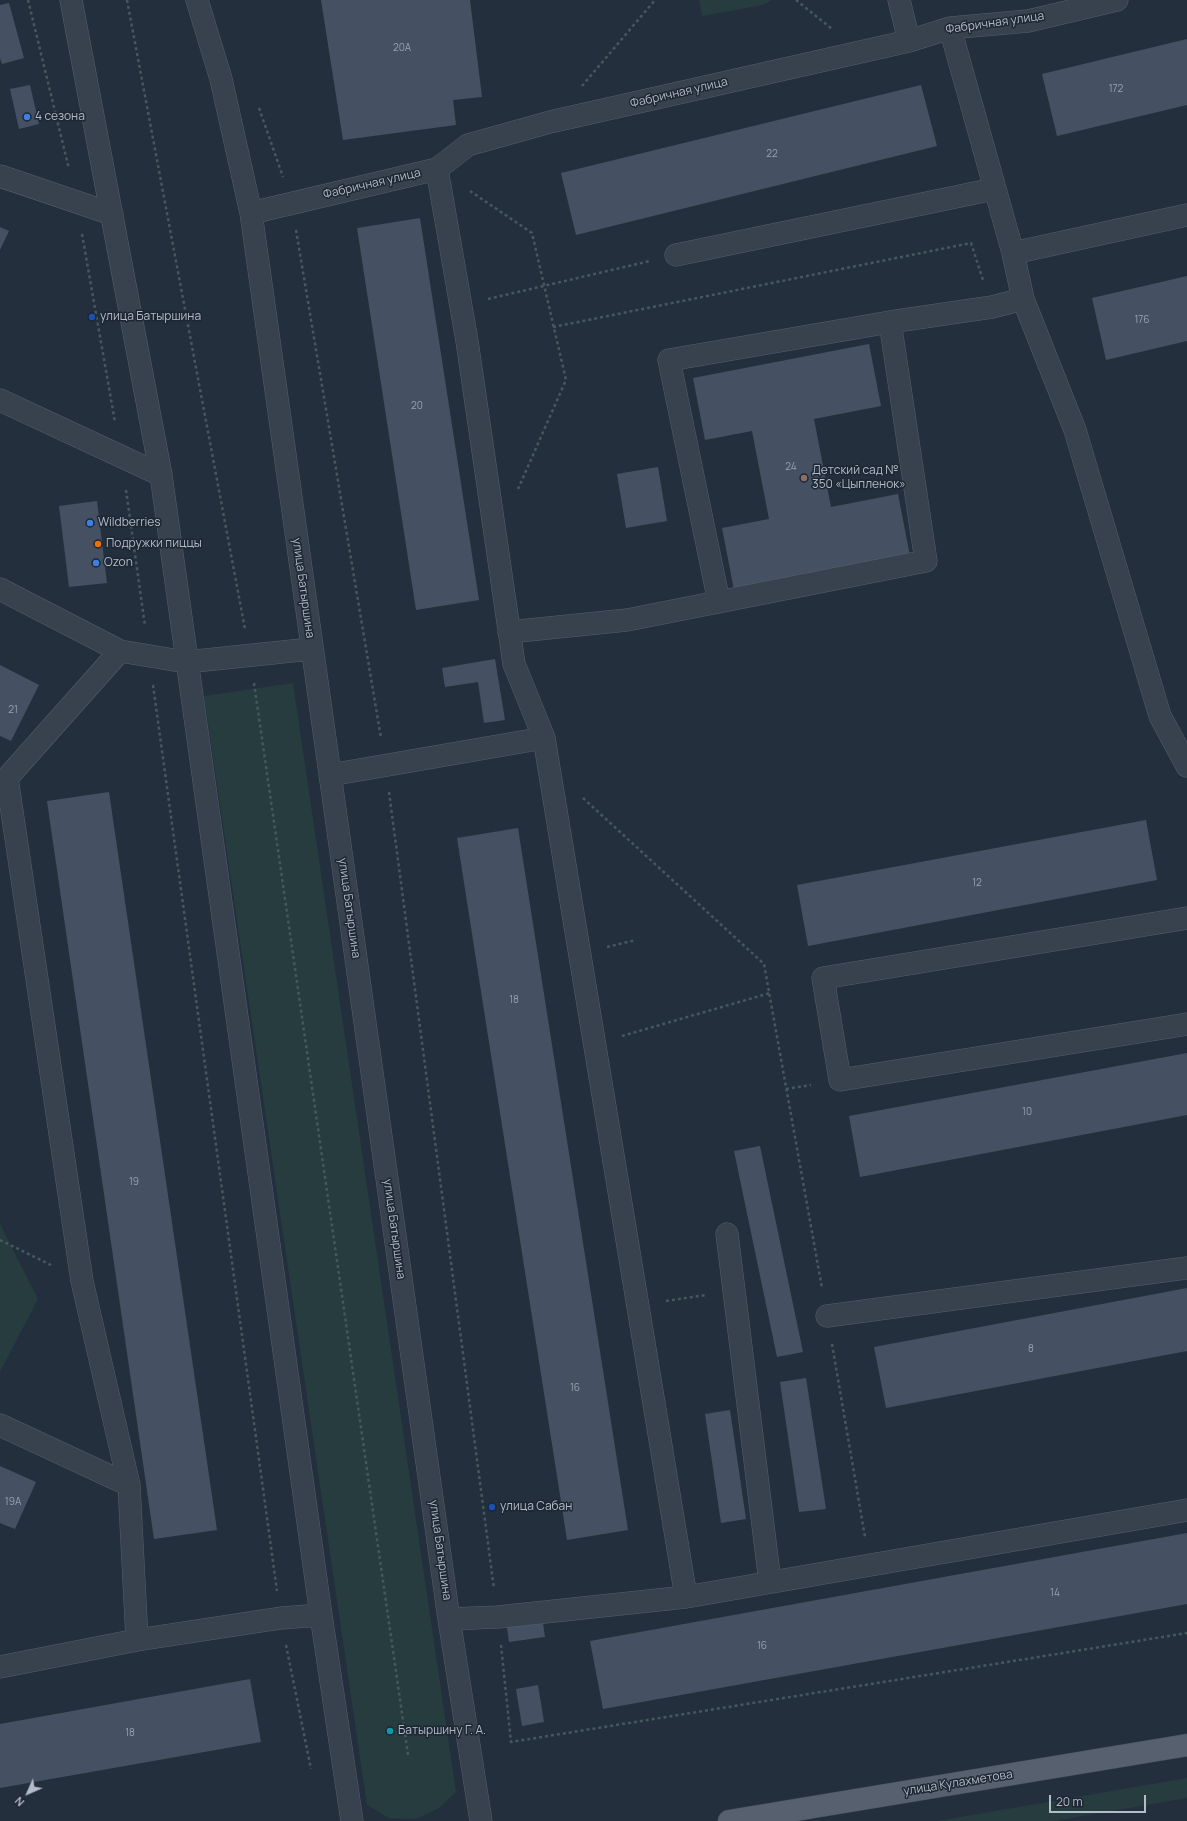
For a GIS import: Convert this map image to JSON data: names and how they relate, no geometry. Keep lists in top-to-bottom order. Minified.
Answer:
{"streets":{"main road":["улица Кулахметова"],"street":["Фабричная улица","улица Батыршина"]},"crossings":[["Фабричная улица","улица Батыршина"]],"places":["4 сезона","улица Батыршина","Детский сад № 350 «Цыпленок»","Wildberries","Подружки пиццы","Ozon","улица Сабан","Батыршину Г. А."],"house_numbers":["20А","172","22","176","20","24","21","12","18","10","19","8","16","19А","14","16","18"],"scale_bar":"20 m","north":"bottom left"}
